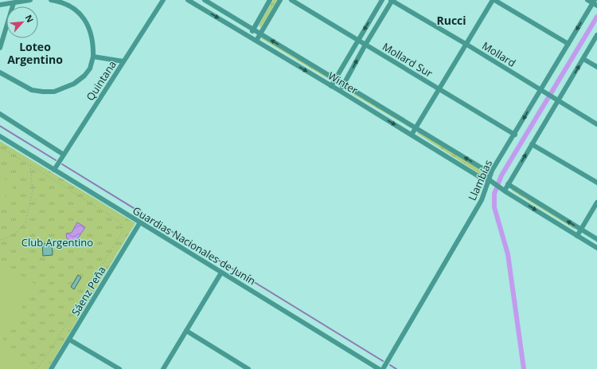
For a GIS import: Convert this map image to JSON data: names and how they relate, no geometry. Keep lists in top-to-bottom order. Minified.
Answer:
{"streets":{"street":["Mollard","Mollard Sur","Quintana","Winter","Llambías","Guardias Nacionales de Junín","Sáenz Peña"]},"crossings":[["Mollard","Llambías"],["Mollard Sur","Llambías"],["Quintana","Guardias Nacionales de Junín"],["Winter","Llambías"],["Guardias Nacionales de Junín","Sáenz Peña"]],"districts":["Rucci","Loteo Argentino"],"parks":["Club Argentino"],"north":"top right"}
